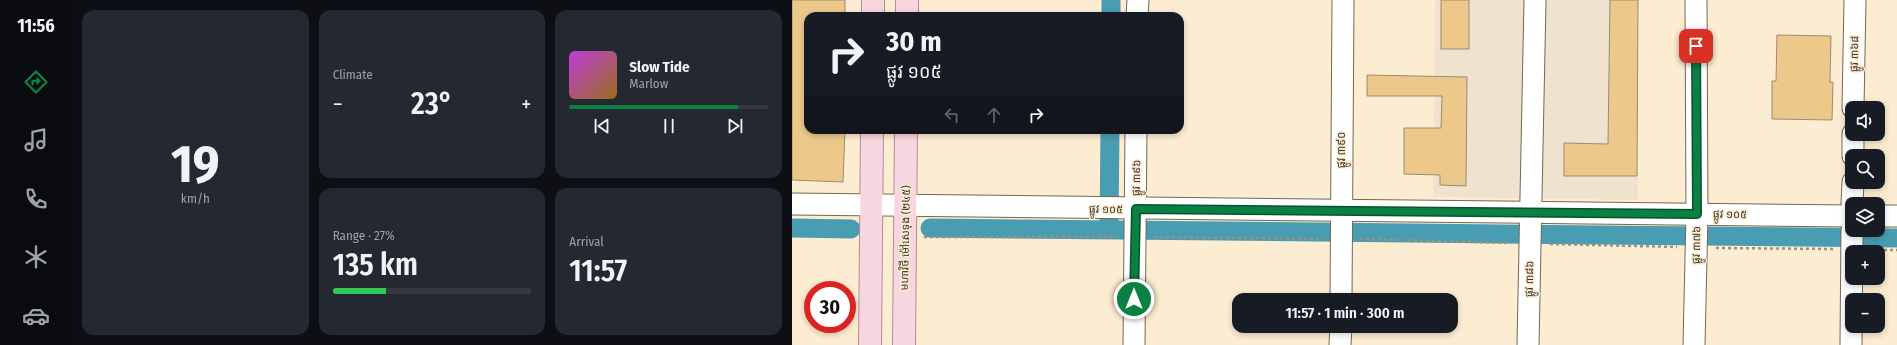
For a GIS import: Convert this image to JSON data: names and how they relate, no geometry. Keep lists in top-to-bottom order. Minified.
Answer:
{"streets":{"main road":["មហាវិថី ម៉ៅសេទុង (២៤៥)"],"street":["ផ្លូវ ៣៦៨","ផ្លូវ ៣៩០","ផ្លូវ ៣៩៦","ផ្លូវ ១០៥","ផ្លូវ ៣៧៦","ផ្លូវ ៣៨៦"]},"crossings":[["ផ្លូវ ៣៩០","ផ្លូវ ១០៥"],["ផ្លូវ ៣៩៦","ផ្លូវ ១០៥"],["ផ្លូវ ១០៥","មហាវិថី ម៉ៅសេទុង (២៤៥)"],["ផ្លូវ ១០៥","ផ្លូវ ៣៧៦"],["ផ្លូវ ១០៥","ផ្លូវ ៣៨៦"]],"page":{"tabs":"11:56","tile":[["19","km/h"],"Climate",["Range · 27%","135 km"],["Arrival","11:57"]],"turn":["30 m","ផ្លូវ ១០៥"],"song":["Slow Tide","Marlow"],"heat":["−","23°","+"],"map_buttons":["+","−"],"limit":"30","trip":"11:57 · 1 min · 300 m"}}
